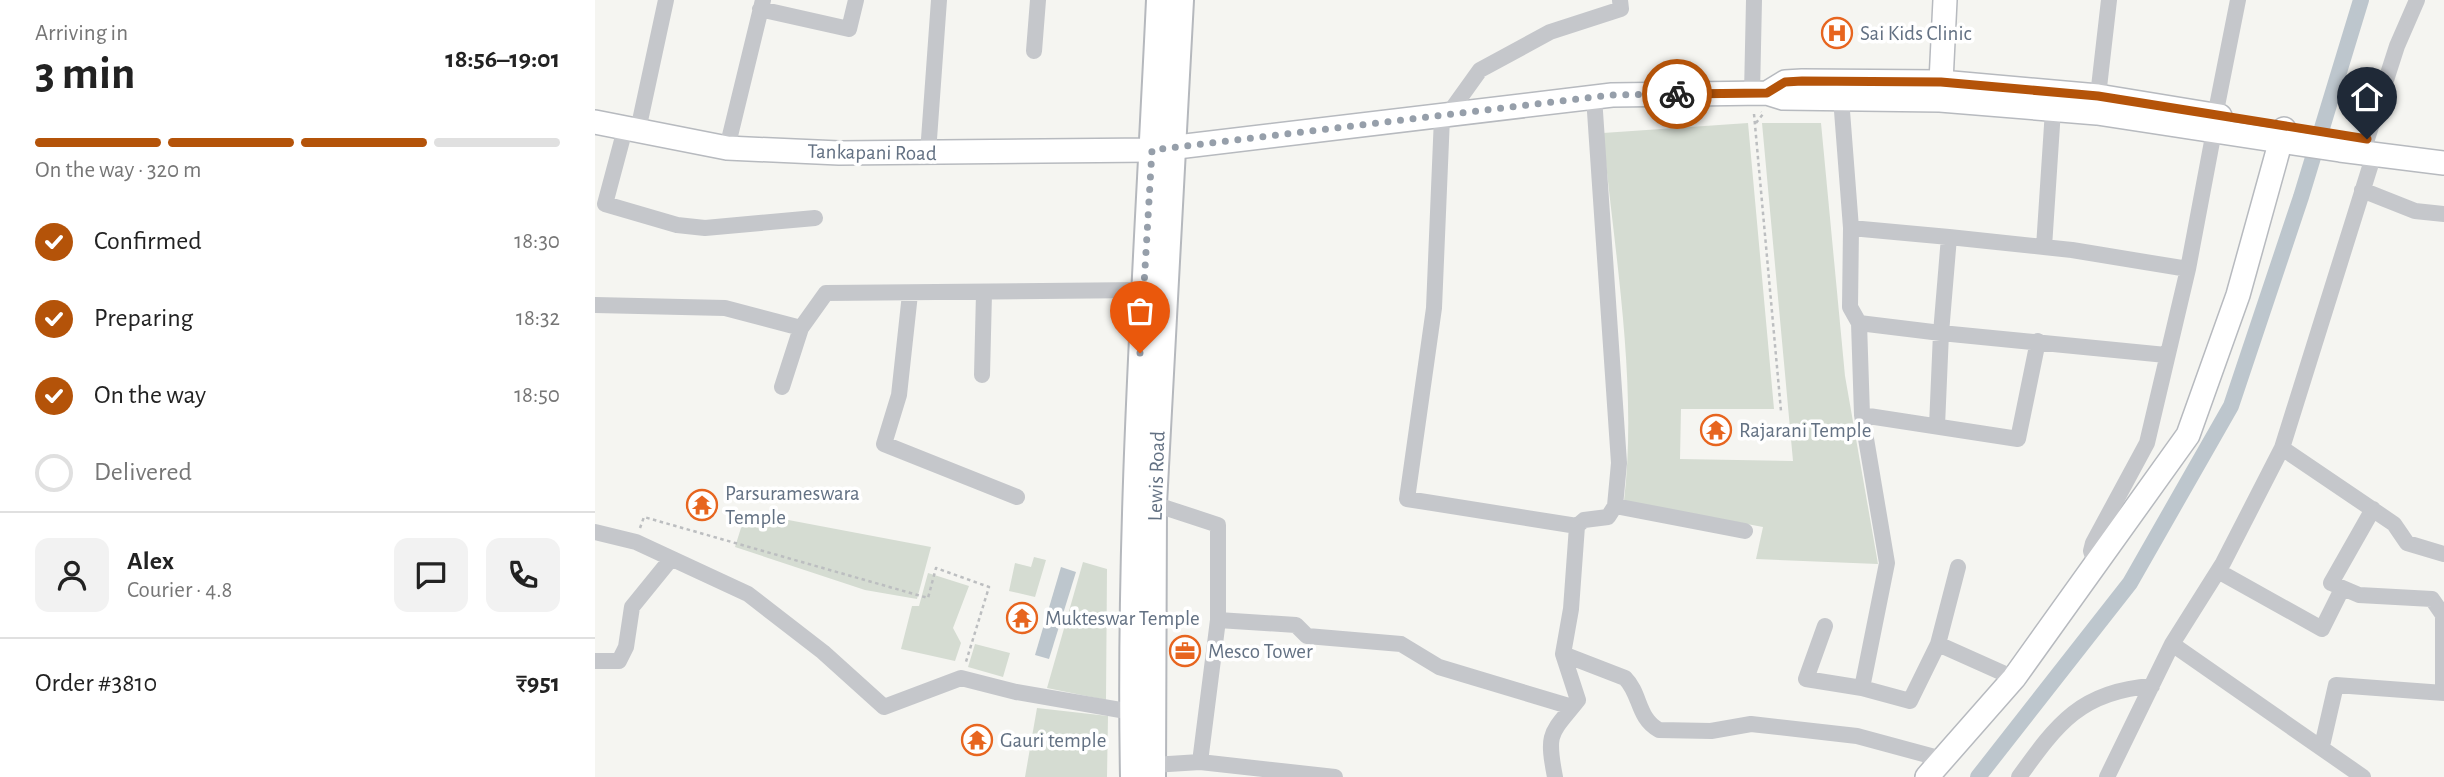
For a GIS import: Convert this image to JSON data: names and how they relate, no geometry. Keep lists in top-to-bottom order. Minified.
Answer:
{"streets":{"main road":["Tankapani Road","Lewis Road"]},"places":{"hospital":["Sai Kids Clinic"],"temple":["Rajarani Temple","Parsurameswara Temple","Mukteswar Temple","Gauri temple"],"office":["Mesco Tower"]},"page":{"heading":["3 min","Arriving in","18:56–19:01"],"panel":["Alex","Courier · 4.8","Order #3810","₹951"],"bar":"On the way · 320 m","list":[["Confirmed","18:30"],["Preparing","18:32"],["On the way","18:50"],"Delivered"]}}
